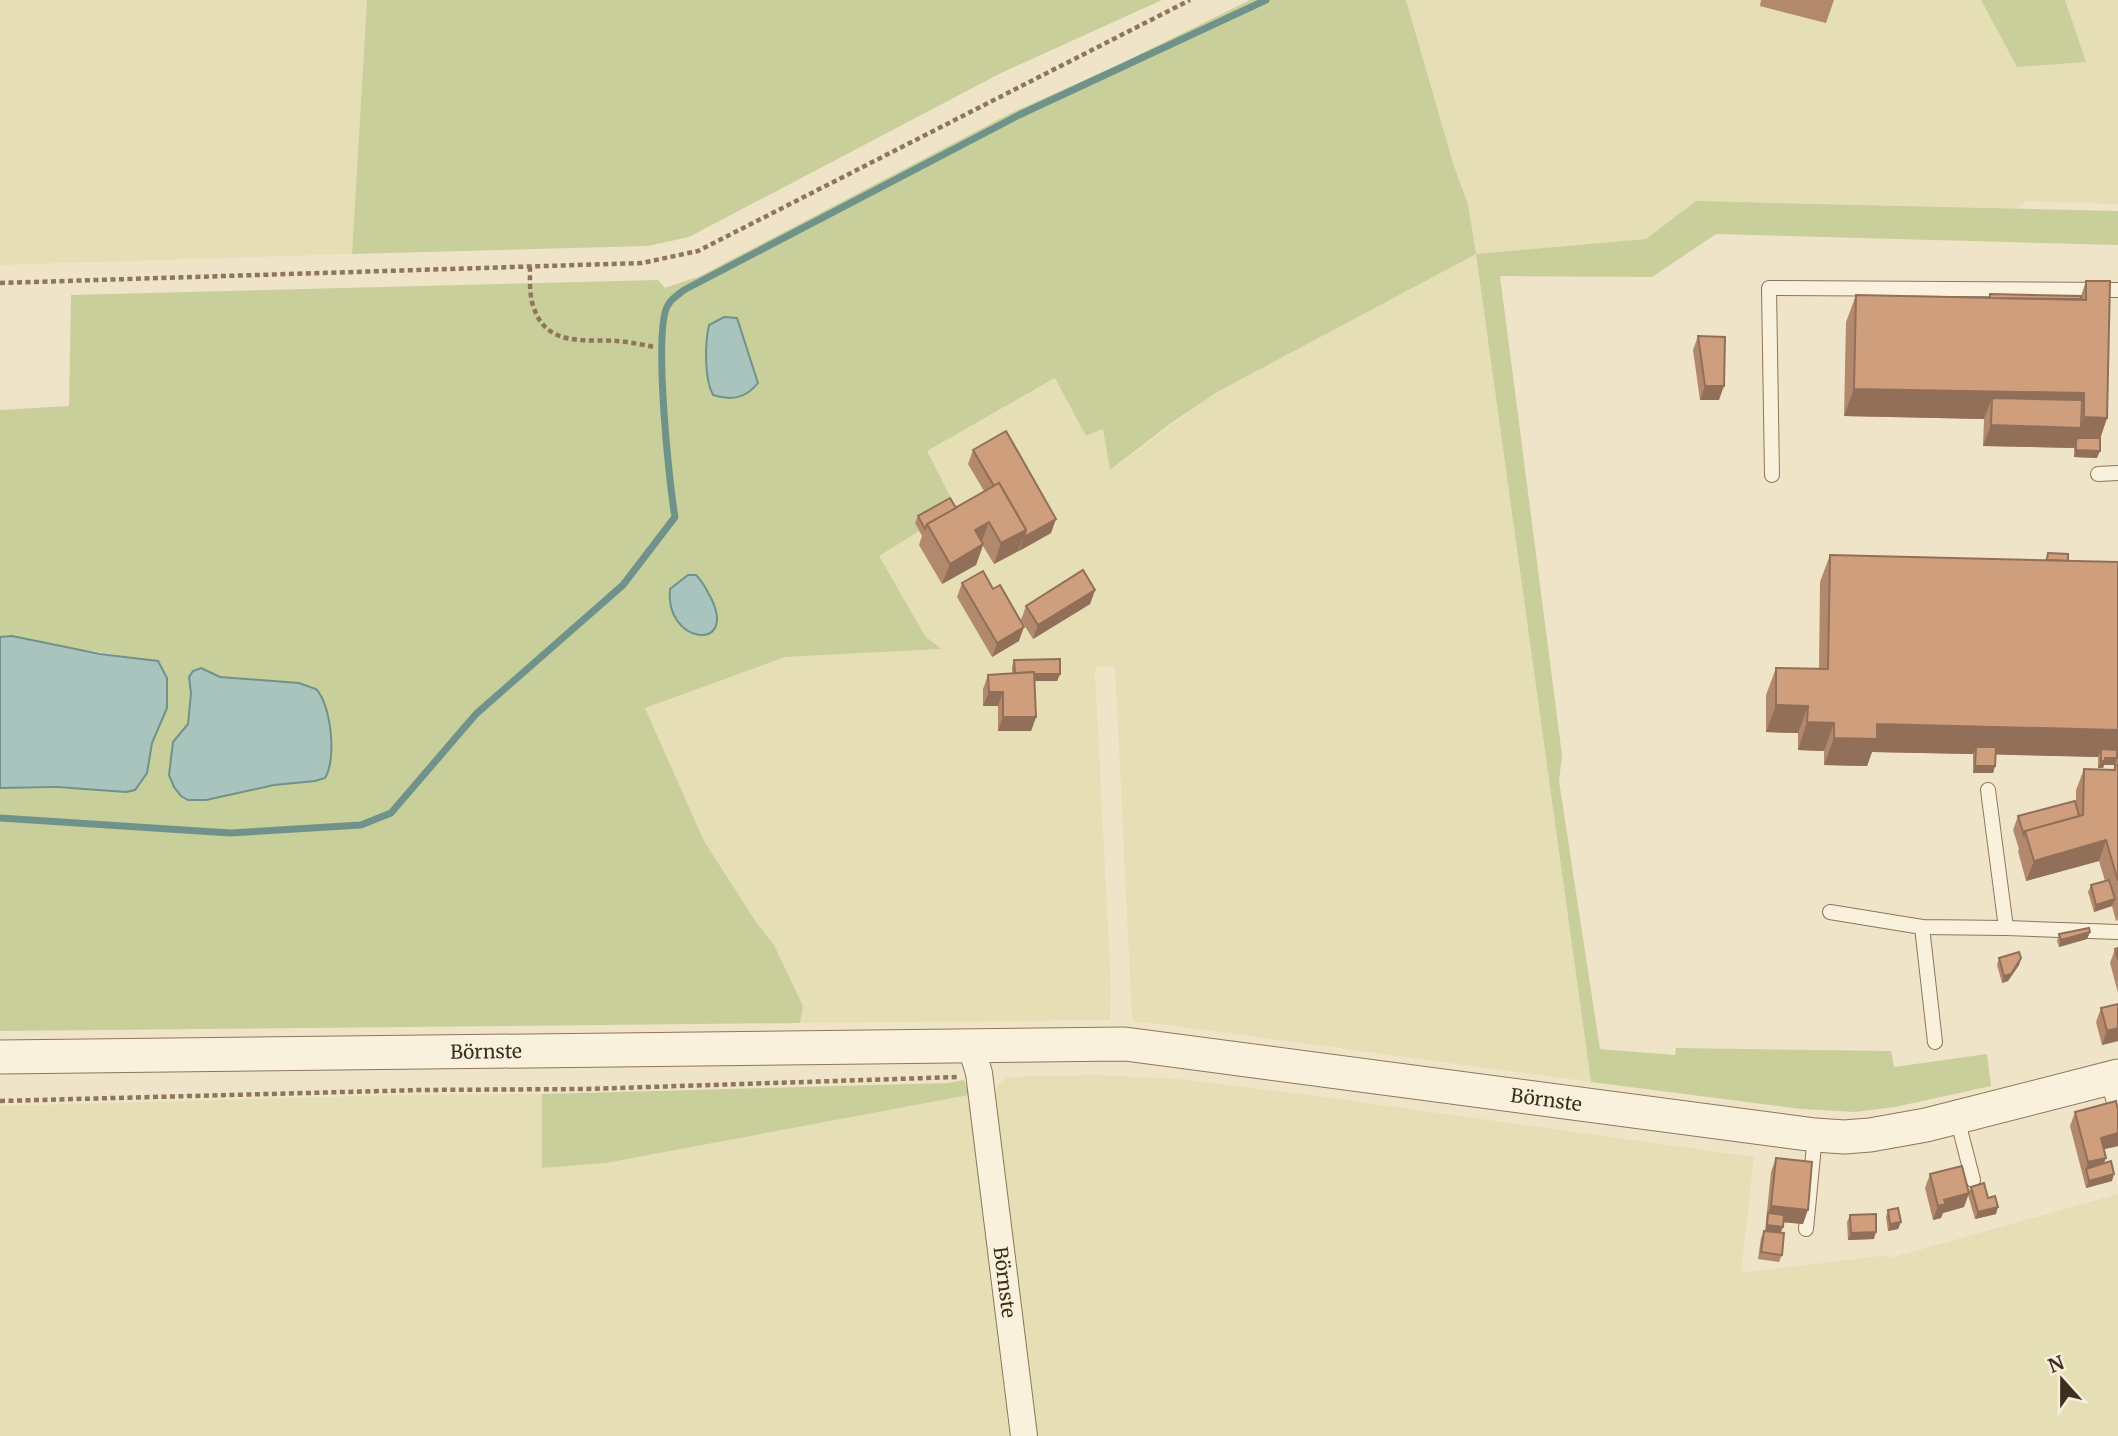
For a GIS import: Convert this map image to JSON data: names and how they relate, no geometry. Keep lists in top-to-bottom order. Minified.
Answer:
{"streets":{"street":["Börnste"]},"north":"top"}
